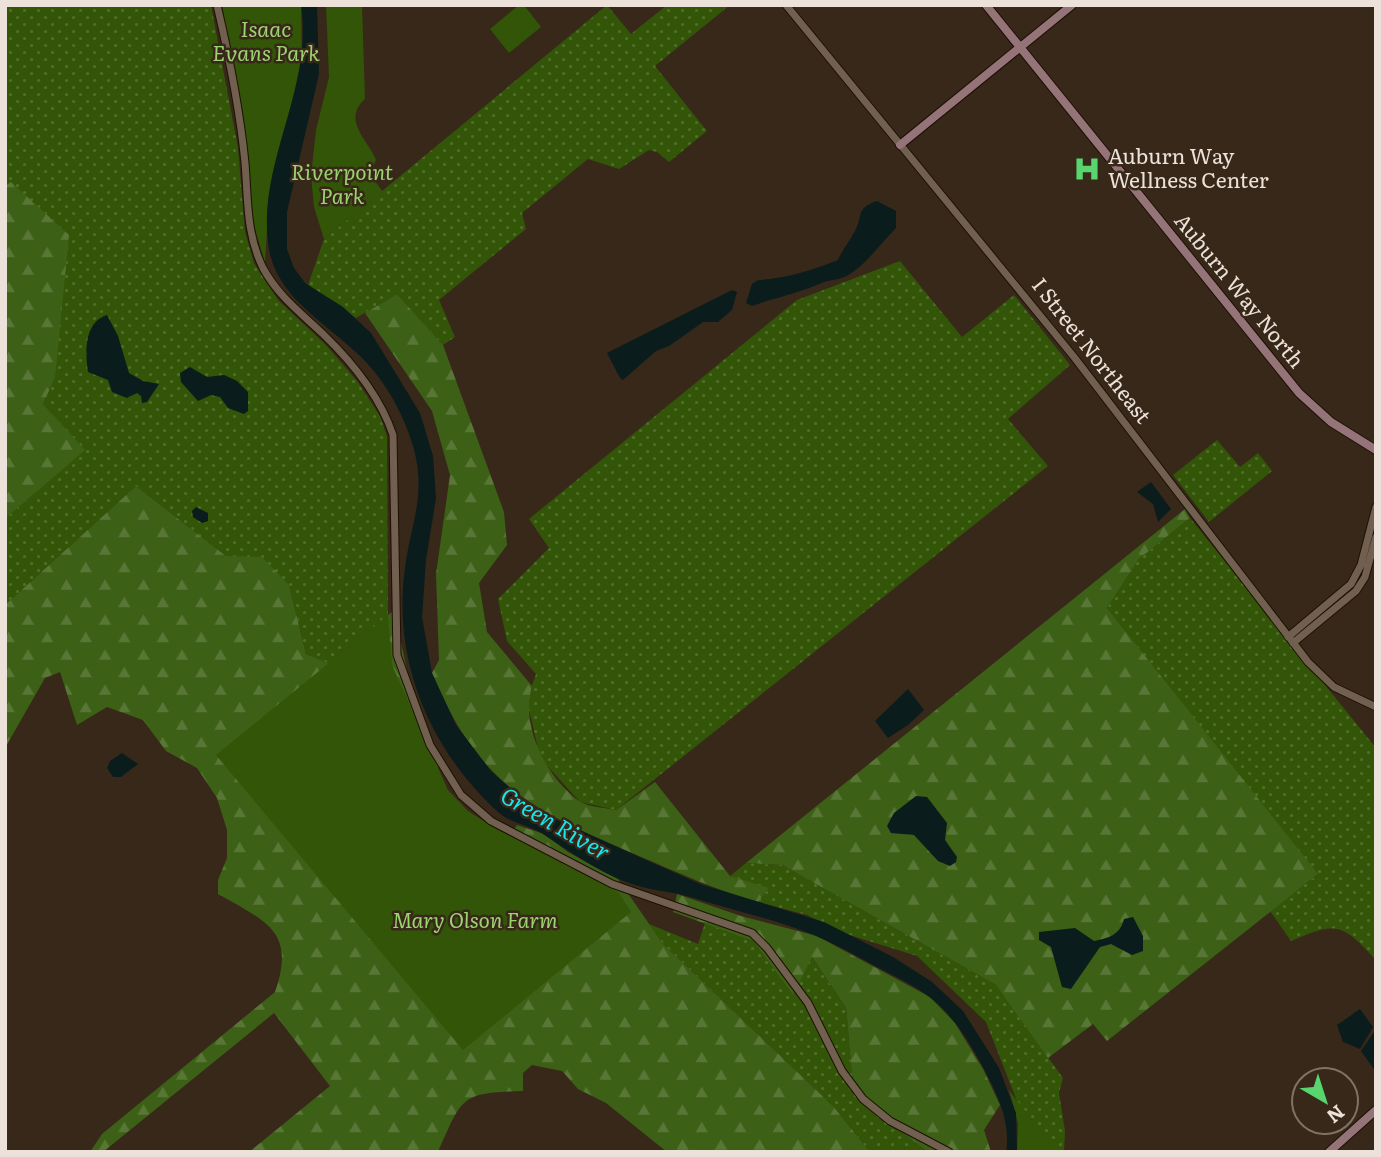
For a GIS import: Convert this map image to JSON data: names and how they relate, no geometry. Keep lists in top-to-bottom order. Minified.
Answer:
{"streets":{"main road":["Auburn Way North"],"street":["I Street Northeast"]},"water":["Green River"],"parks":["Isaac Evans Park","Riverpoint Park","Mary Olson Farm"],"places":{"hospital":["Auburn Way Wellness Center"]},"north":"bottom right"}
